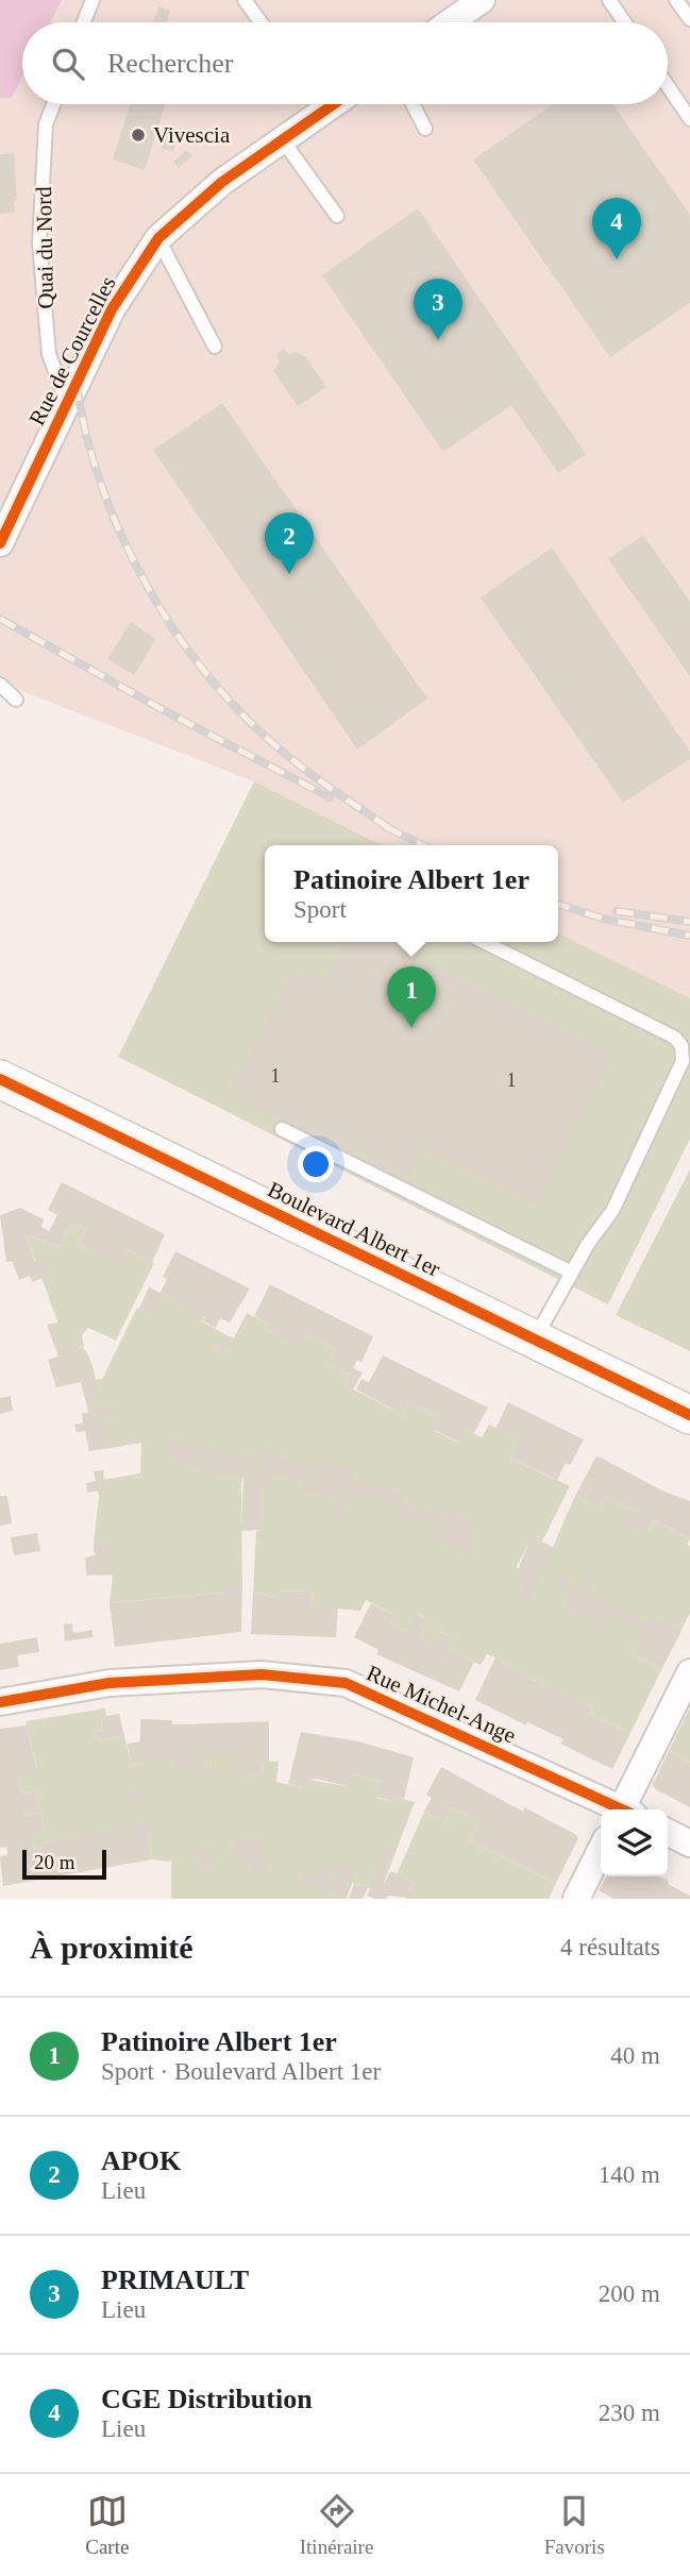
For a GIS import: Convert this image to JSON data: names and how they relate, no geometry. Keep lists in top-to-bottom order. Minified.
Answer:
{"streets":{"main road":["Boulevard Albert 1er"],"street":["Rue de Courcelles","Rue Michel-Ange"],"lane":["Quai du Nord"]},"crossings":[["Quai du Nord","Rue de Courcelles"]],"places":["Vivescia"],"house_numbers":["1","1"],"scale_bar":"20 m","page":{"search":"Rechercher","pins":["4","3","2","1"],"popup":["Patinoire Albert 1er","Sport"],"scale":"20 m","heading":["À proximité","4 résultats"],"list":[{"mark":"1","name":"Patinoire Albert 1er","note":"Sport · Boulevard Albert 1er","value":"40 m"},{"mark":"2","name":"APOK","note":"Lieu","value":"140 m"},{"mark":"3","name":"PRIMAULT","note":"Lieu","value":"200 m"},{"mark":"4","name":"CGE Distribution","note":"Lieu","value":"230 m"}],"nav":["Carte","Itinéraire","Favoris"]}}
